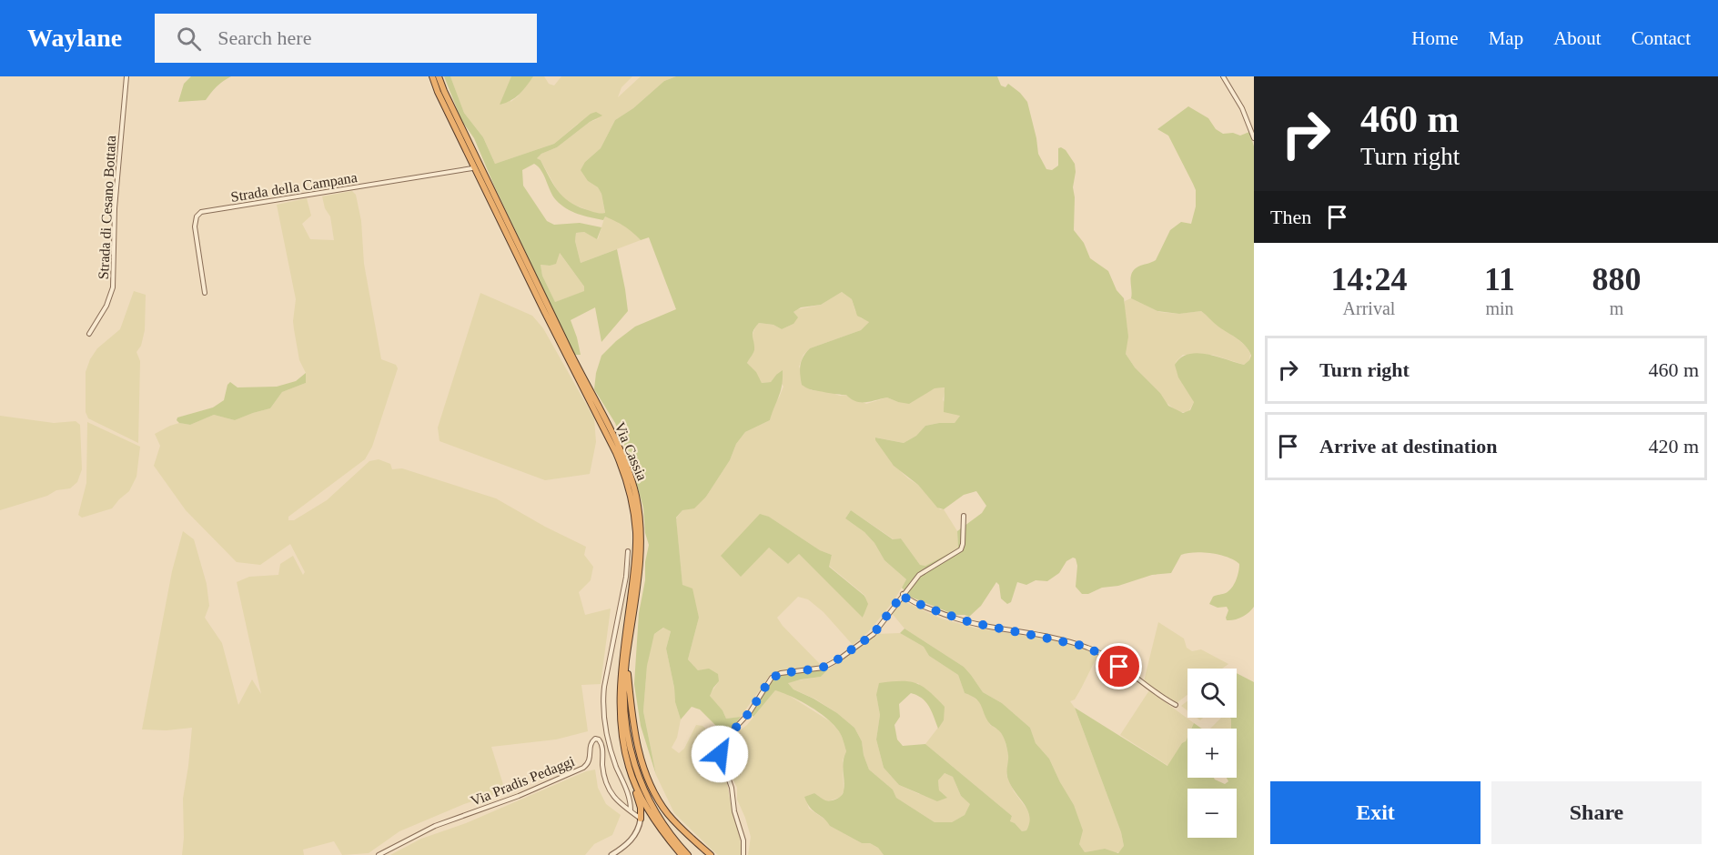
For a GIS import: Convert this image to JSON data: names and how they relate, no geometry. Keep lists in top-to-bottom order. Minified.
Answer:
{"streets":{"highway":["Via Cassia"],"street":["Strada della Campana","Strada di Cesano Bottata","Via Pradis Pedaggi"]},"page":{"header":"Waylane","search":"Search here","nav":["Home","Map","About","Contact"],"turn":["460 m","Turn right"],"then":"Then","eta":["14:24","Arrival","11","min","880","m"],"list":[{"name":"Turn right","value":"460 m"},{"name":"Arrive at destination","value":"420 m"}],"map_buttons":["+","−"],"buttons":["Exit","Share"]}}
